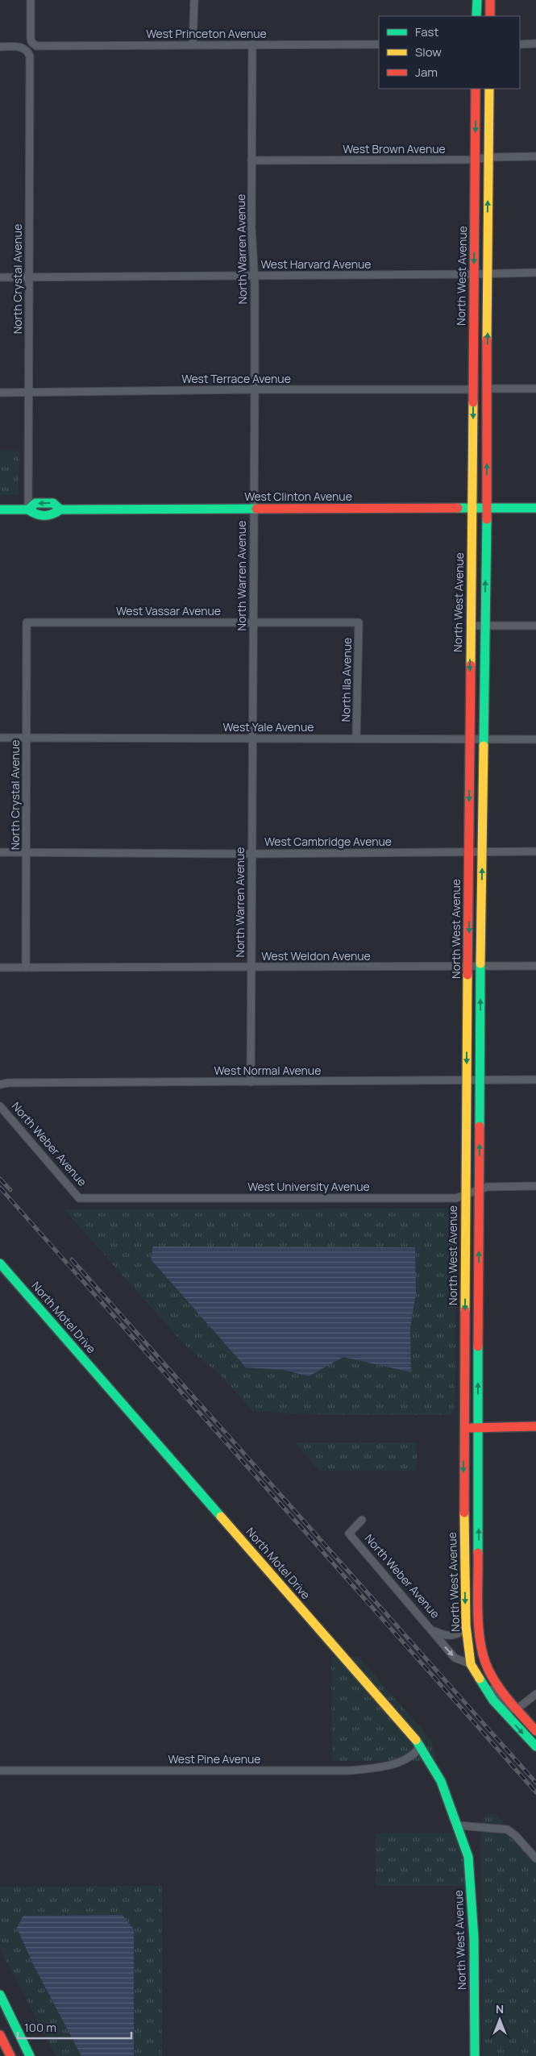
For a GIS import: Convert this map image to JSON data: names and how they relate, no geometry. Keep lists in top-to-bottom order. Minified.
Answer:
{"streets":{"main road":["North West Avenue","West Clinton Avenue","North Motel Drive"],"street":["West Princeton Avenue","West Brown Avenue","North Warren Avenue","West Harvard Avenue","North Crystal Avenue","West Terrace Avenue","West Vassar Avenue","North Ila Avenue","West Yale Avenue","West Cambridge Avenue","West Weldon Avenue","West Normal Avenue","North Weber Avenue","West University Avenue","West Pine Avenue"]},"crossings":[["West Princeton Avenue","North Warren Avenue"],["West Brown Avenue","North Warren Avenue"],["West Brown Avenue","North West Avenue"],["North Warren Avenue","West Harvard Avenue"],["North Warren Avenue","West Terrace Avenue"],["North Warren Avenue","West Clinton Avenue"],["North Warren Avenue","West Vassar Avenue"],["North Warren Avenue","West Yale Avenue"],["North Warren Avenue","West Cambridge Avenue"],["North Warren Avenue","West Weldon Avenue"],["North Warren Avenue","West Normal Avenue"],["West Harvard Avenue","North West Avenue"],["West Harvard Avenue","North Crystal Avenue"],["North West Avenue","West Terrace Avenue"],["North West Avenue","West Clinton Avenue"],["North West Avenue","West Yale Avenue"],["North West Avenue","West Cambridge Avenue"],["North West Avenue","West Weldon Avenue"],["North West Avenue","West Normal Avenue"],["North West Avenue","North Weber Avenue"],["North West Avenue","West University Avenue"],["North West Avenue","North Motel Drive"],["North Crystal Avenue","West Terrace Avenue"],["North Crystal Avenue","West Clinton Avenue"],["North Crystal Avenue","West Vassar Avenue"],["North Crystal Avenue","West Yale Avenue"],["North Crystal Avenue","West Cambridge Avenue"],["North Crystal Avenue","West Weldon Avenue"],["West Vassar Avenue","North Ila Avenue"],["North Ila Avenue","West Yale Avenue"],["North Weber Avenue","West University Avenue"],["North Motel Drive","West Pine Avenue"]],"legend":["Fast","Slow","Jam"],"scale_bar":"100 m","north":"top"}
